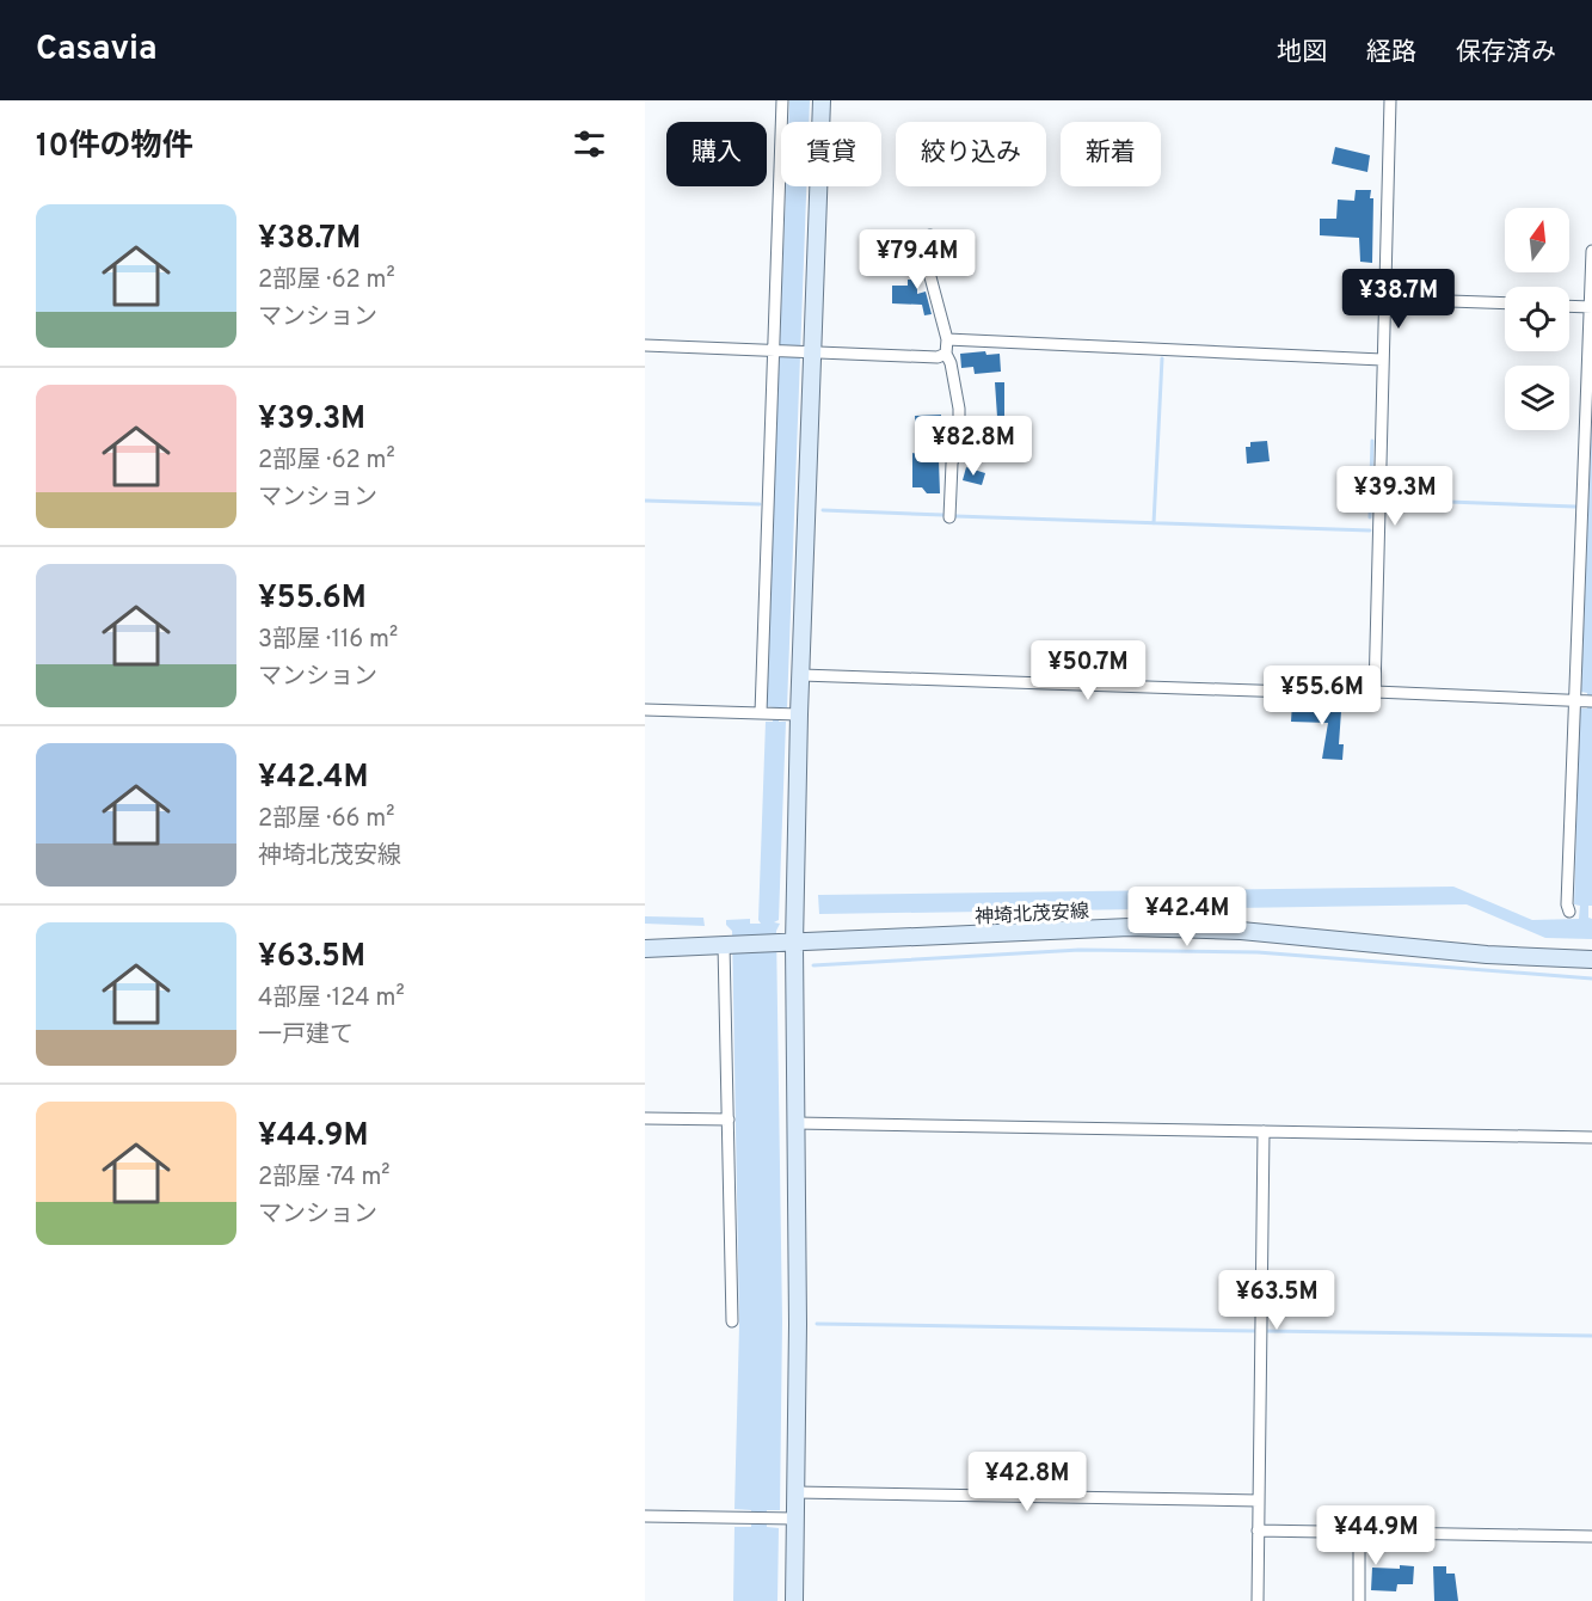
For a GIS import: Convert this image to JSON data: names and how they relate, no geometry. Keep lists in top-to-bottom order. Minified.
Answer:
{"streets":{"street":["神埼北茂安線"]},"north":"top","page":{"header":"Casavia","nav":["地図","経路","保存済み"],"heading":"10件の物件","chip":["購入","賃貸","絞り込み","新着"],"list":[{"name":"¥38.7M","note":"2部屋 · 62 m² · マンション"},{"name":"¥39.3M","note":"2部屋 · 62 m² · マンション"},{"name":"¥55.6M","note":"3部屋 · 116 m² · マンション"},{"name":"¥42.4M","note":"2部屋 · 66 m² · 神埼北茂安線"},{"name":"¥63.5M","note":"4部屋 · 124 m² · 一戸建て"},{"name":"¥44.9M","note":"2部屋 · 74 m² · マンション"}],"price":["¥79.4M","¥38.7M","¥82.8M","¥39.3M","¥50.7M","¥55.6M","¥42.4M","¥63.5M","¥42.8M","¥44.9M"]}}
